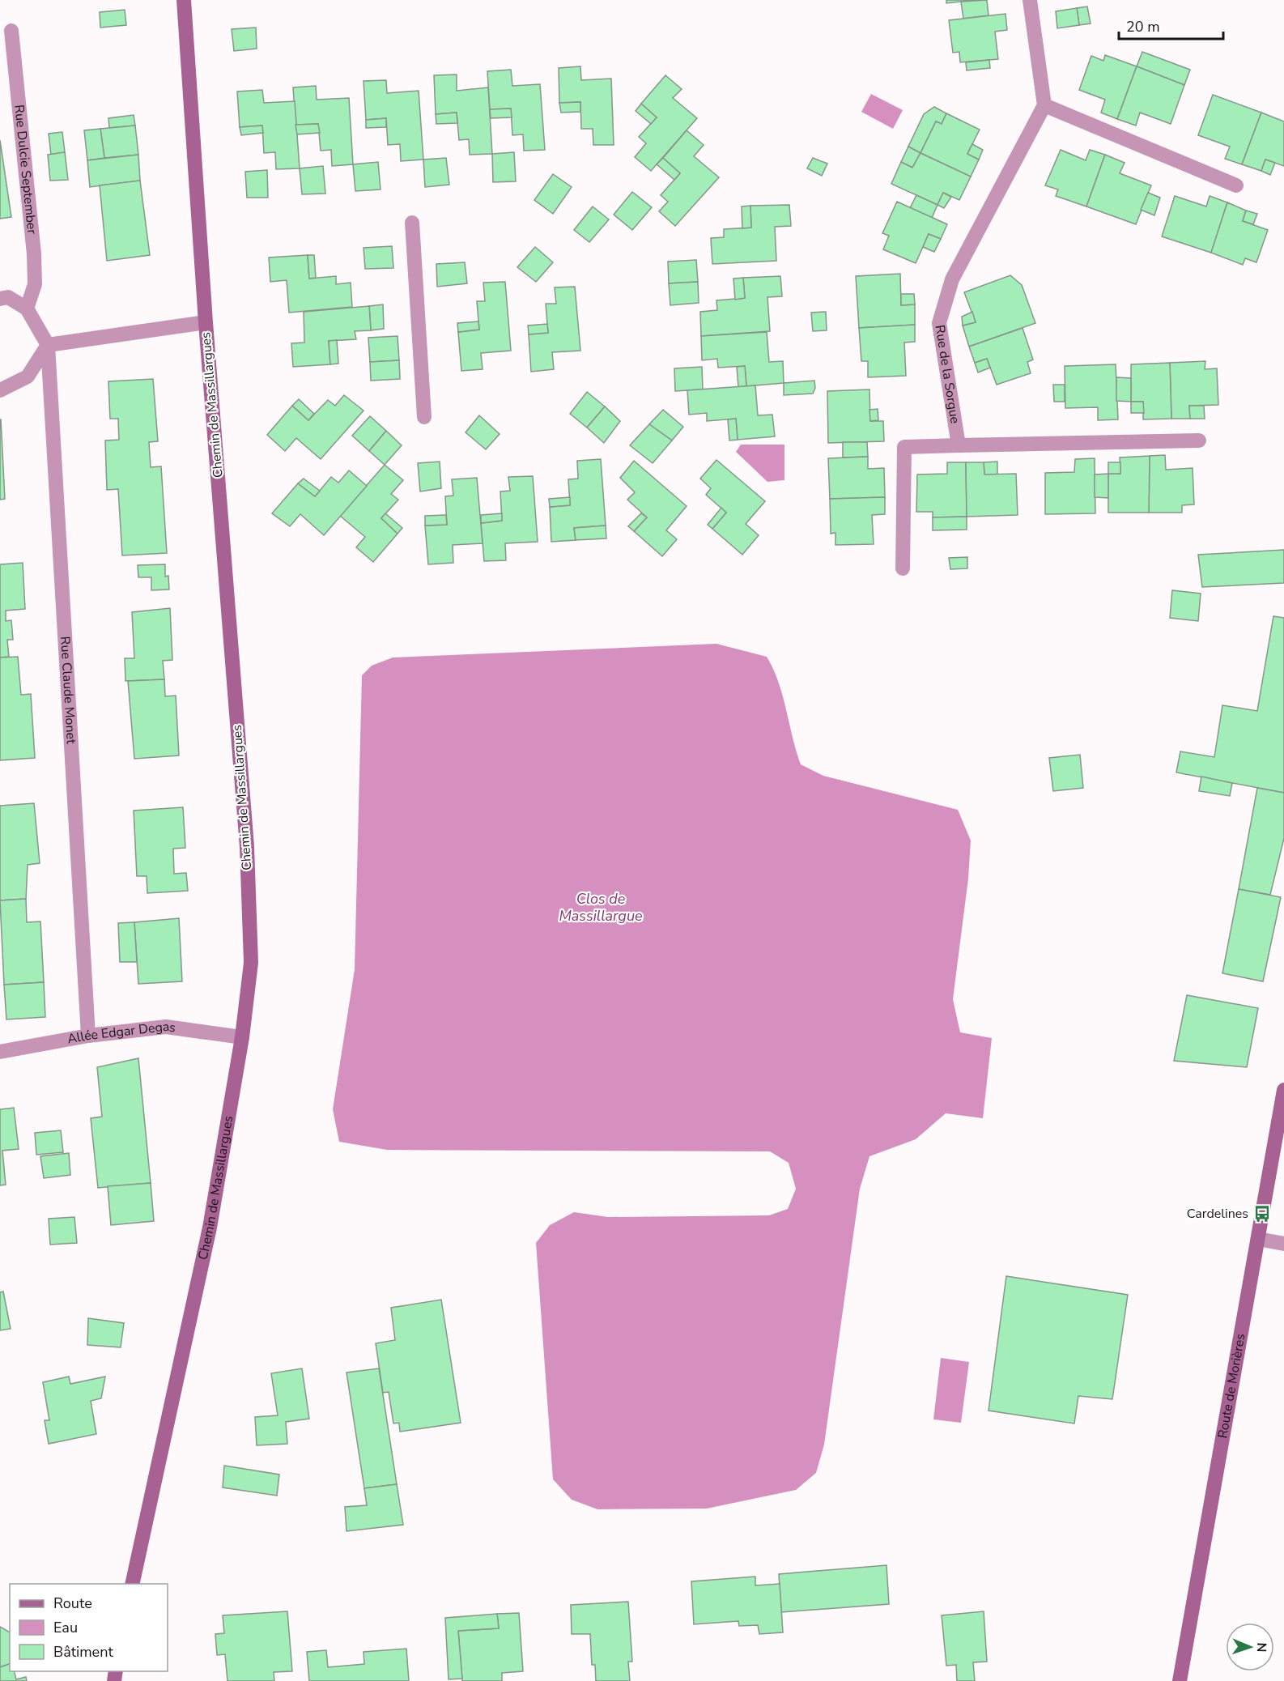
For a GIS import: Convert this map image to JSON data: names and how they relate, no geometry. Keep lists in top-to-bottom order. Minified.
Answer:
{"streets":{"street":["Rue Dulcie September","Rue de la Sorgue","Chemin de Massillargues","Rue Claude Monet","Allée Edgar Degas","Route de Morières"]},"crossings":[["Chemin de Massillargues","Allée Edgar Degas"],["Rue Claude Monet","Allée Edgar Degas"]],"water":["Clos de Massillargue"],"places":{"bus stop":["Cardelines"]},"legend":["Route","Eau","Bâtiment"],"scale_bar":"20 m","north":"right"}
